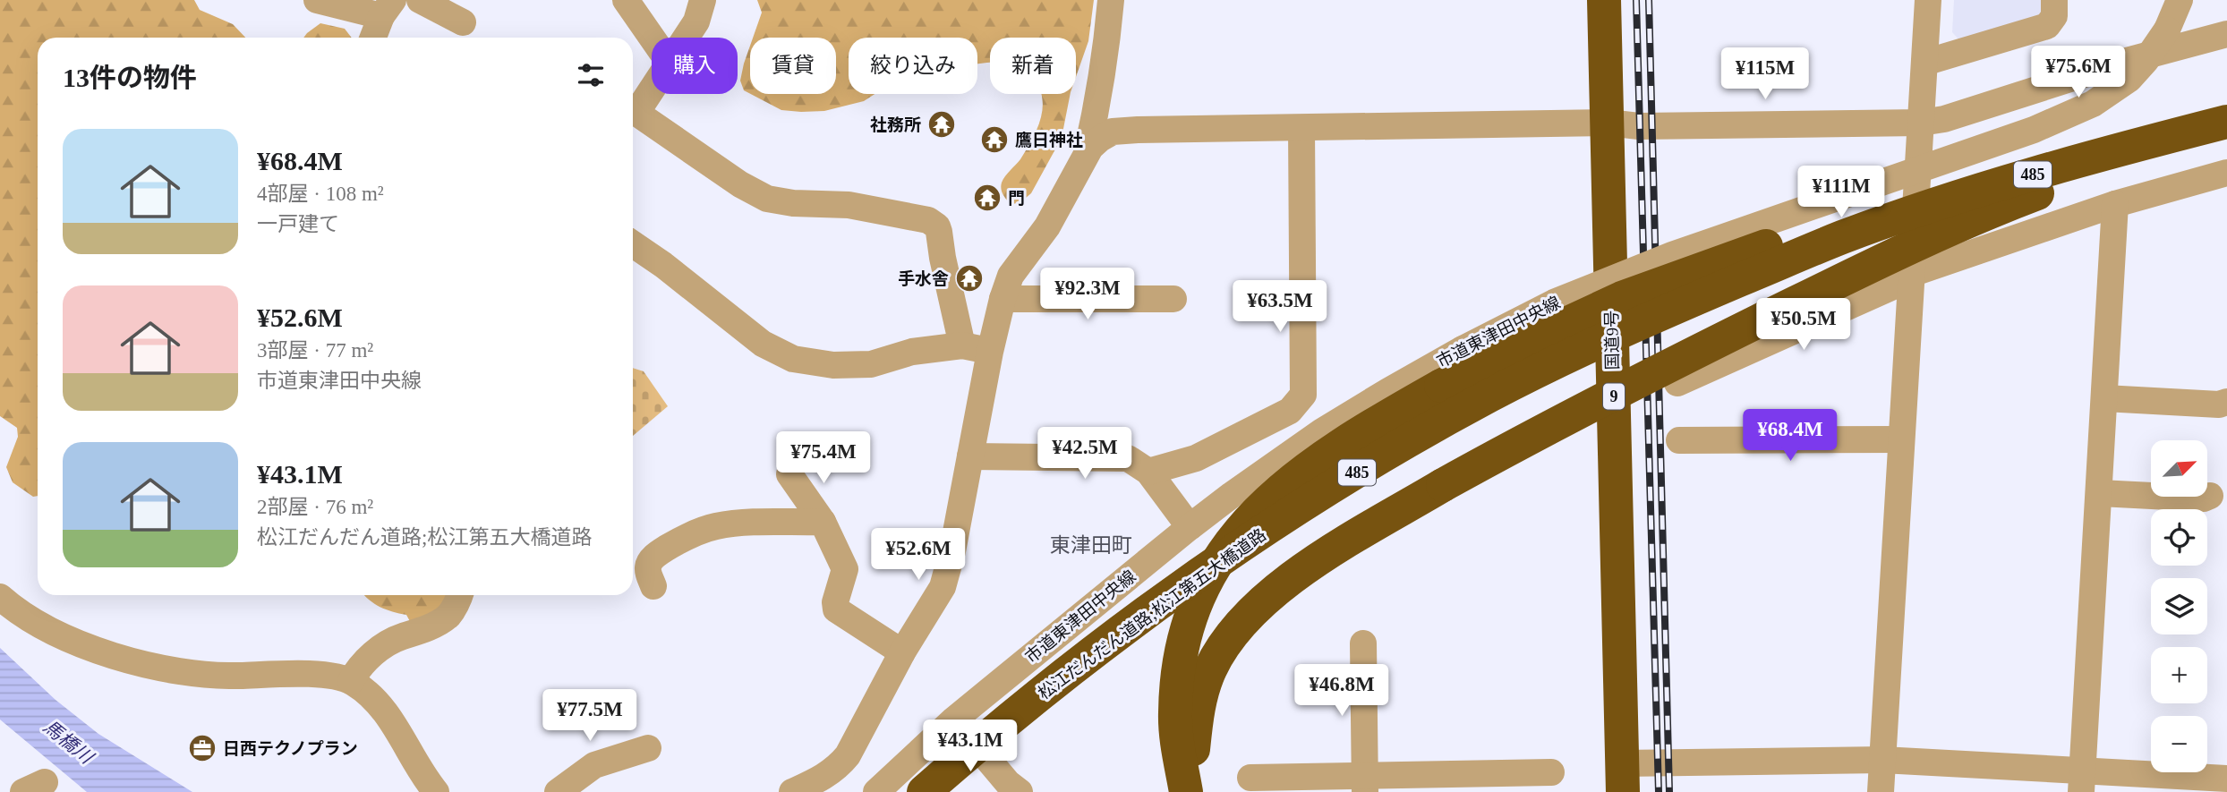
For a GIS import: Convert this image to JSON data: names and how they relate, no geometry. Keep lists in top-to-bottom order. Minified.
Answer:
{"streets":{"highway":["485","国道9号","9","松江だんだん道路;松江第五大橋道路"],"street":["市道東津田中央線"]},"districts":["東津田町"],"water":["馬橋川"],"places":{"temple":["社務所","鷹日神社","門","手水舎"],"office":["日西テクノプラン"]},"north":"top right","page":{"chip":["購入","賃貸","絞り込み","新着"],"heading":"13件の物件","price":["¥75.6M","¥115M","¥111M","¥92.3M","¥63.5M","¥50.5M","¥68.4M","¥42.5M","¥75.4M","¥52.6M","¥46.8M","¥77.5M","¥43.1M"],"list":[{"name":"¥68.4M","note":"4部屋 · 108 m² · 一戸建て"},{"name":"¥52.6M","note":"3部屋 · 77 m² · 市道東津田中央線"},{"name":"¥43.1M","note":"2部屋 · 76 m² · 松江だんだん道路;松江第五大橋道路"}],"map_buttons":["+","−"]}}
